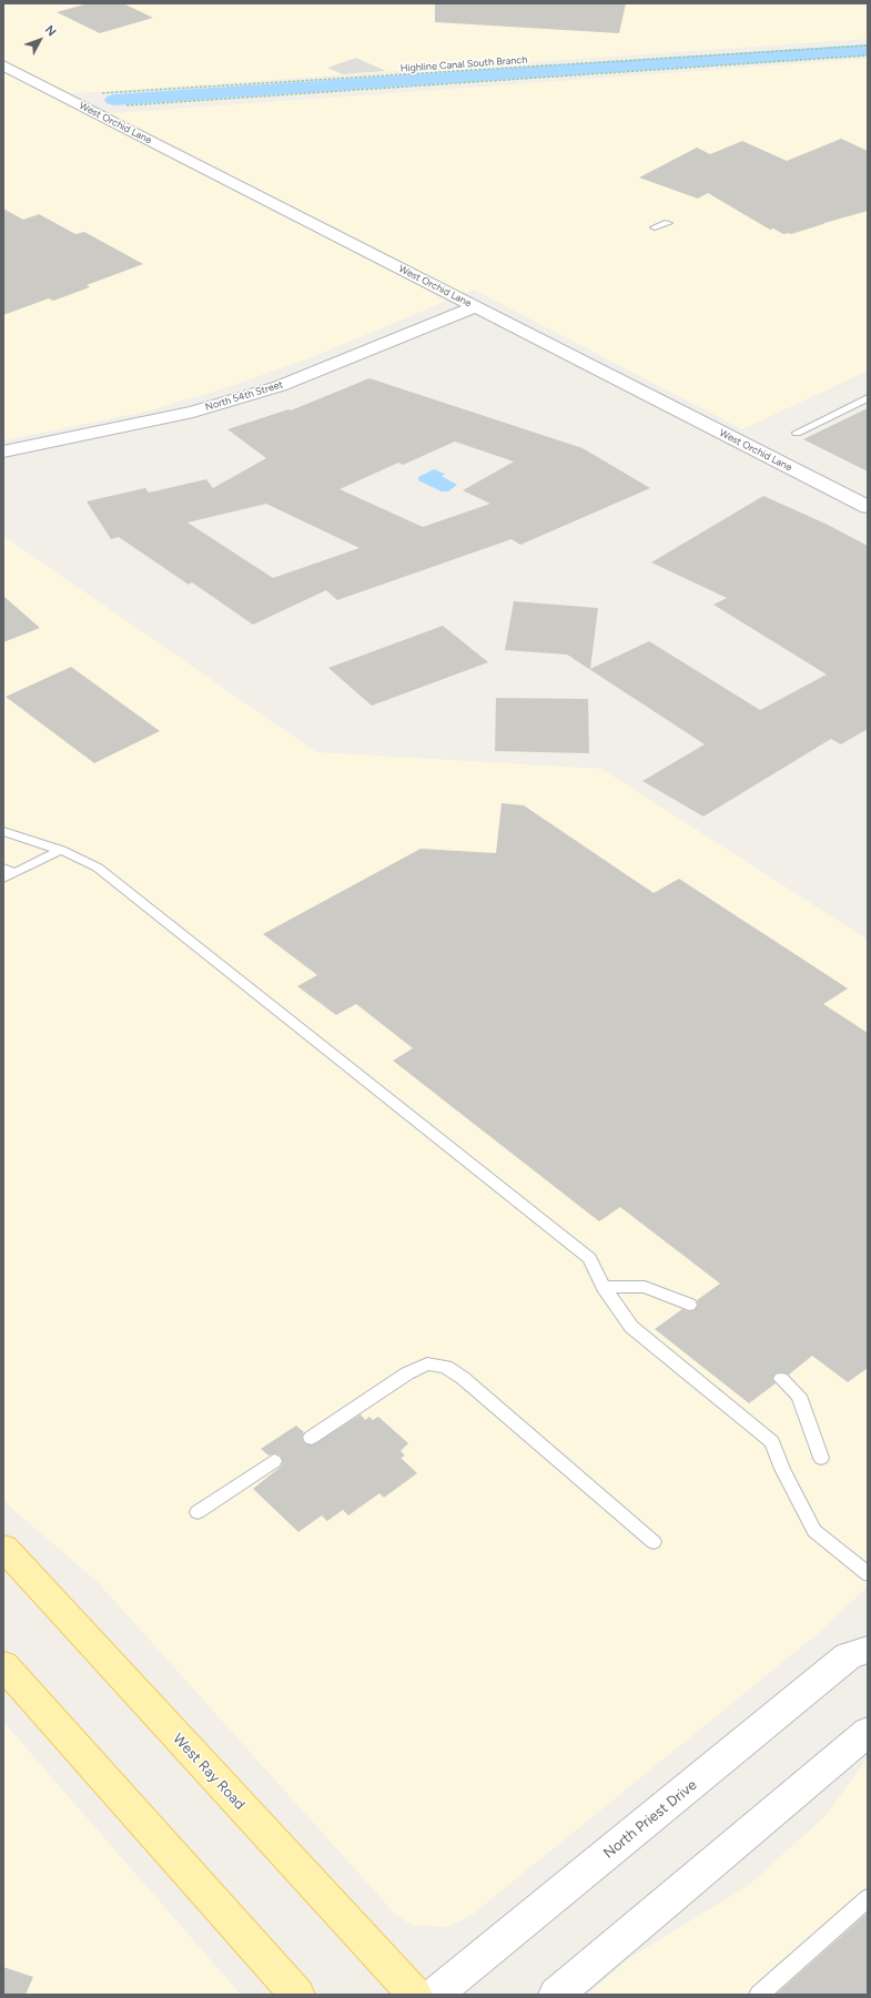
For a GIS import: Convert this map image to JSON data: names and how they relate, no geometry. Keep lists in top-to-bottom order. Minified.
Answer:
{"streets":{"main road":["West Ray Road"],"street":["West Orchid Lane","North 54th Street","North Priest Drive"],"path":["Highline Canal South Branch"]},"crossings":[["Highline Canal South Branch","West Orchid Lane"],["West Orchid Lane","North 54th Street"]],"north":"top right"}
